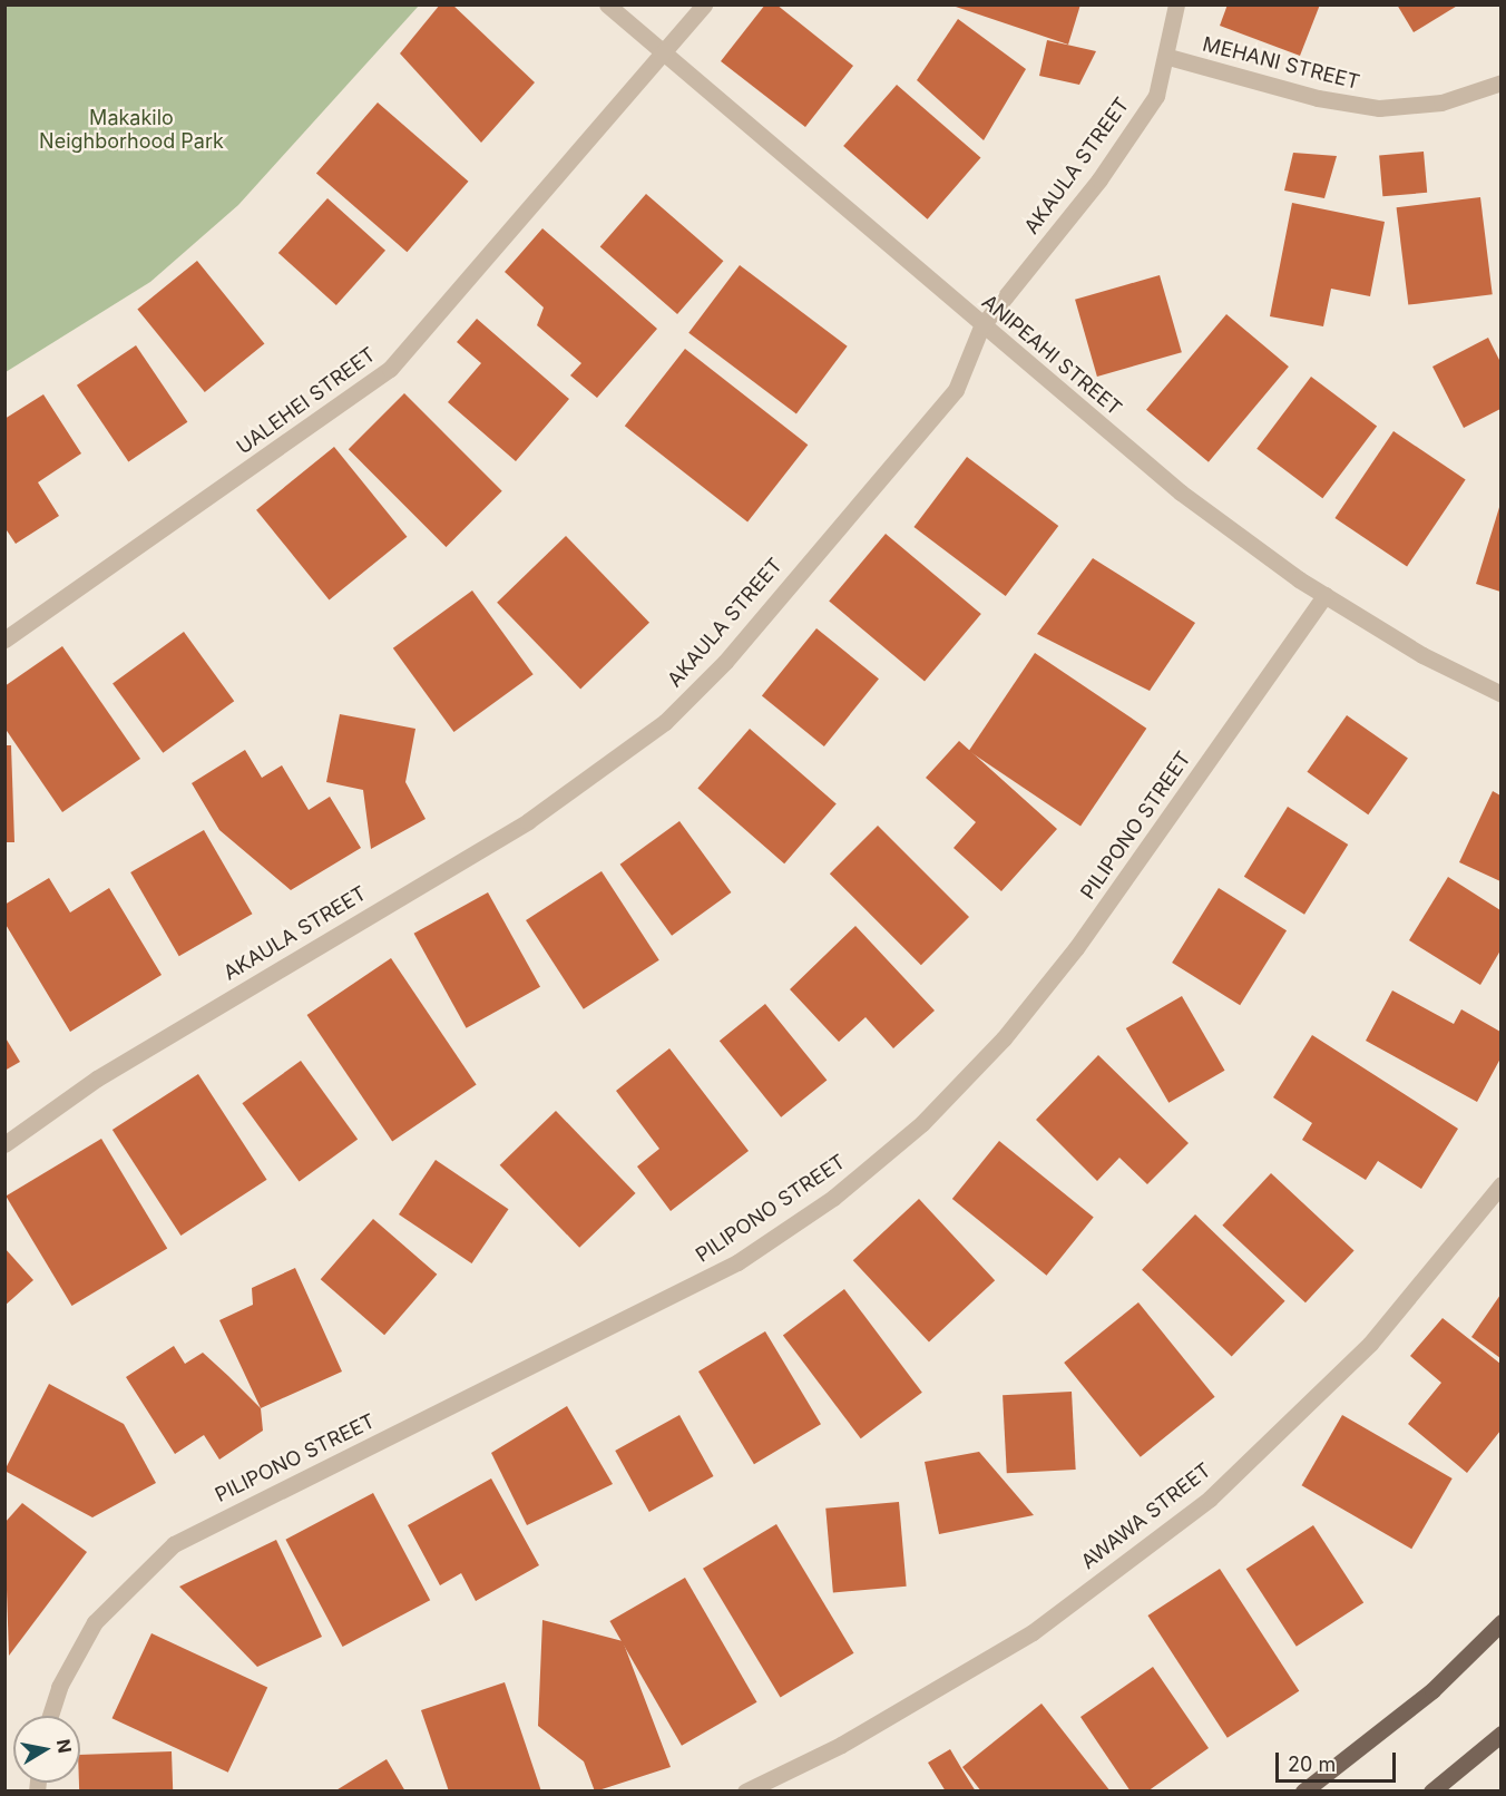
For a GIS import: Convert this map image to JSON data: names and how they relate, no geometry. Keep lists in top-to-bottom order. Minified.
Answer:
{"streets":{"street":["MEHANI STREET","AKAULA STREET","ANIPEAHI STREET","UALEHEI STREET","PILIPONO STREET","AWAWA STREET"]},"crossings":[["MEHANI STREET","AKAULA STREET"],["AKAULA STREET","ANIPEAHI STREET"],["ANIPEAHI STREET","UALEHEI STREET"],["ANIPEAHI STREET","PILIPONO STREET"]],"parks":["Makakilo Neighborhood Park"],"scale_bar":"20 m","north":"right"}
